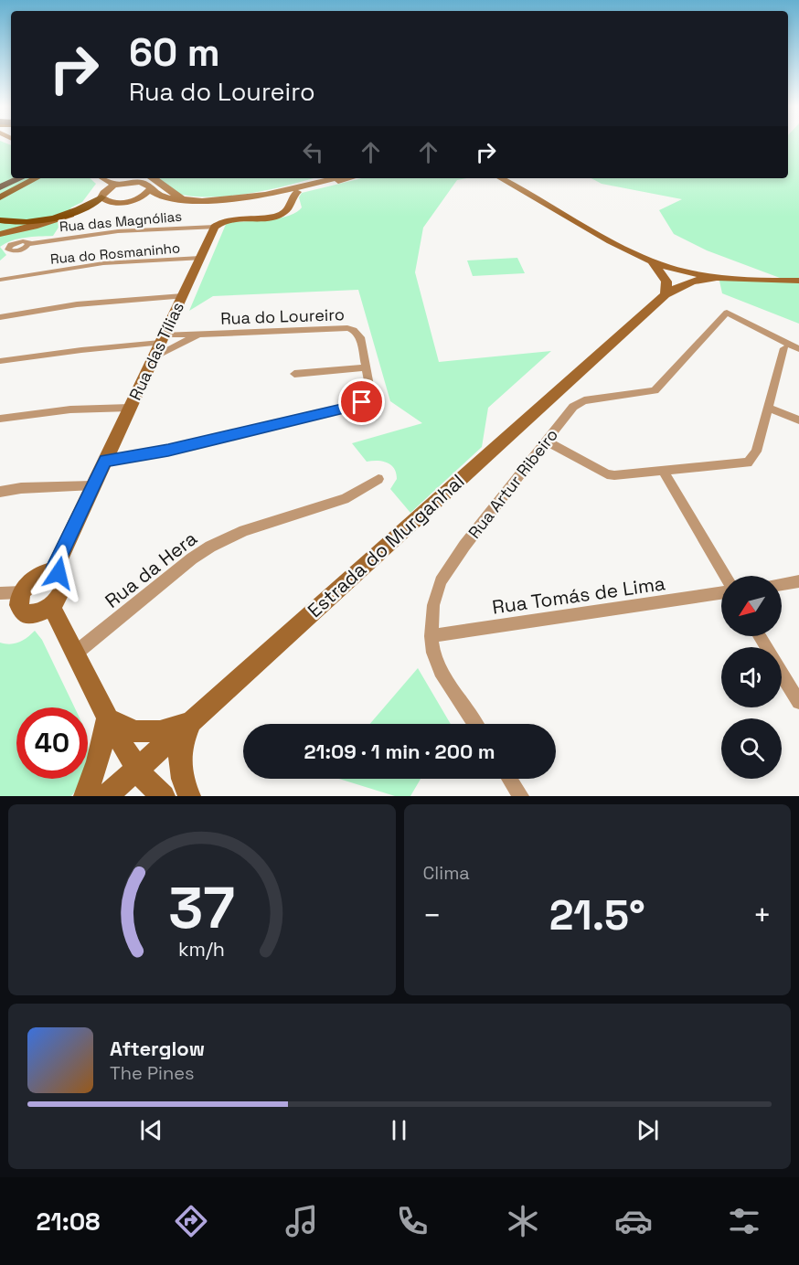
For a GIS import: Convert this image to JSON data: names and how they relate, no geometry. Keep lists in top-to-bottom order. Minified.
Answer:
{"streets":{"street":["Rua das Magnólias","Rua do Rosmaninho","Rua do Loureiro","Rua das Tílias","Rua Artur Ribeiro","Estrada do Murganhal","Rua da Hera","Rua Tomás de Lima"]},"crossings":[["Rua das Magnólias","Rua das Tílias"],["Rua do Rosmaninho","Rua das Tílias"],["Rua do Loureiro","Rua das Tílias"],["Rua Artur Ribeiro","Rua Tomás de Lima"]],"north":"bottom left","page":{"turn":["60 m","Rua do Loureiro"],"limit":"40","trip":"21:09 · 1 min · 200 m","tile":"Clima","heat":["−","21.5°","+"],"song":["Afterglow","The Pines"],"tabs":"21:08","gauge":["37","km/h"]}}
